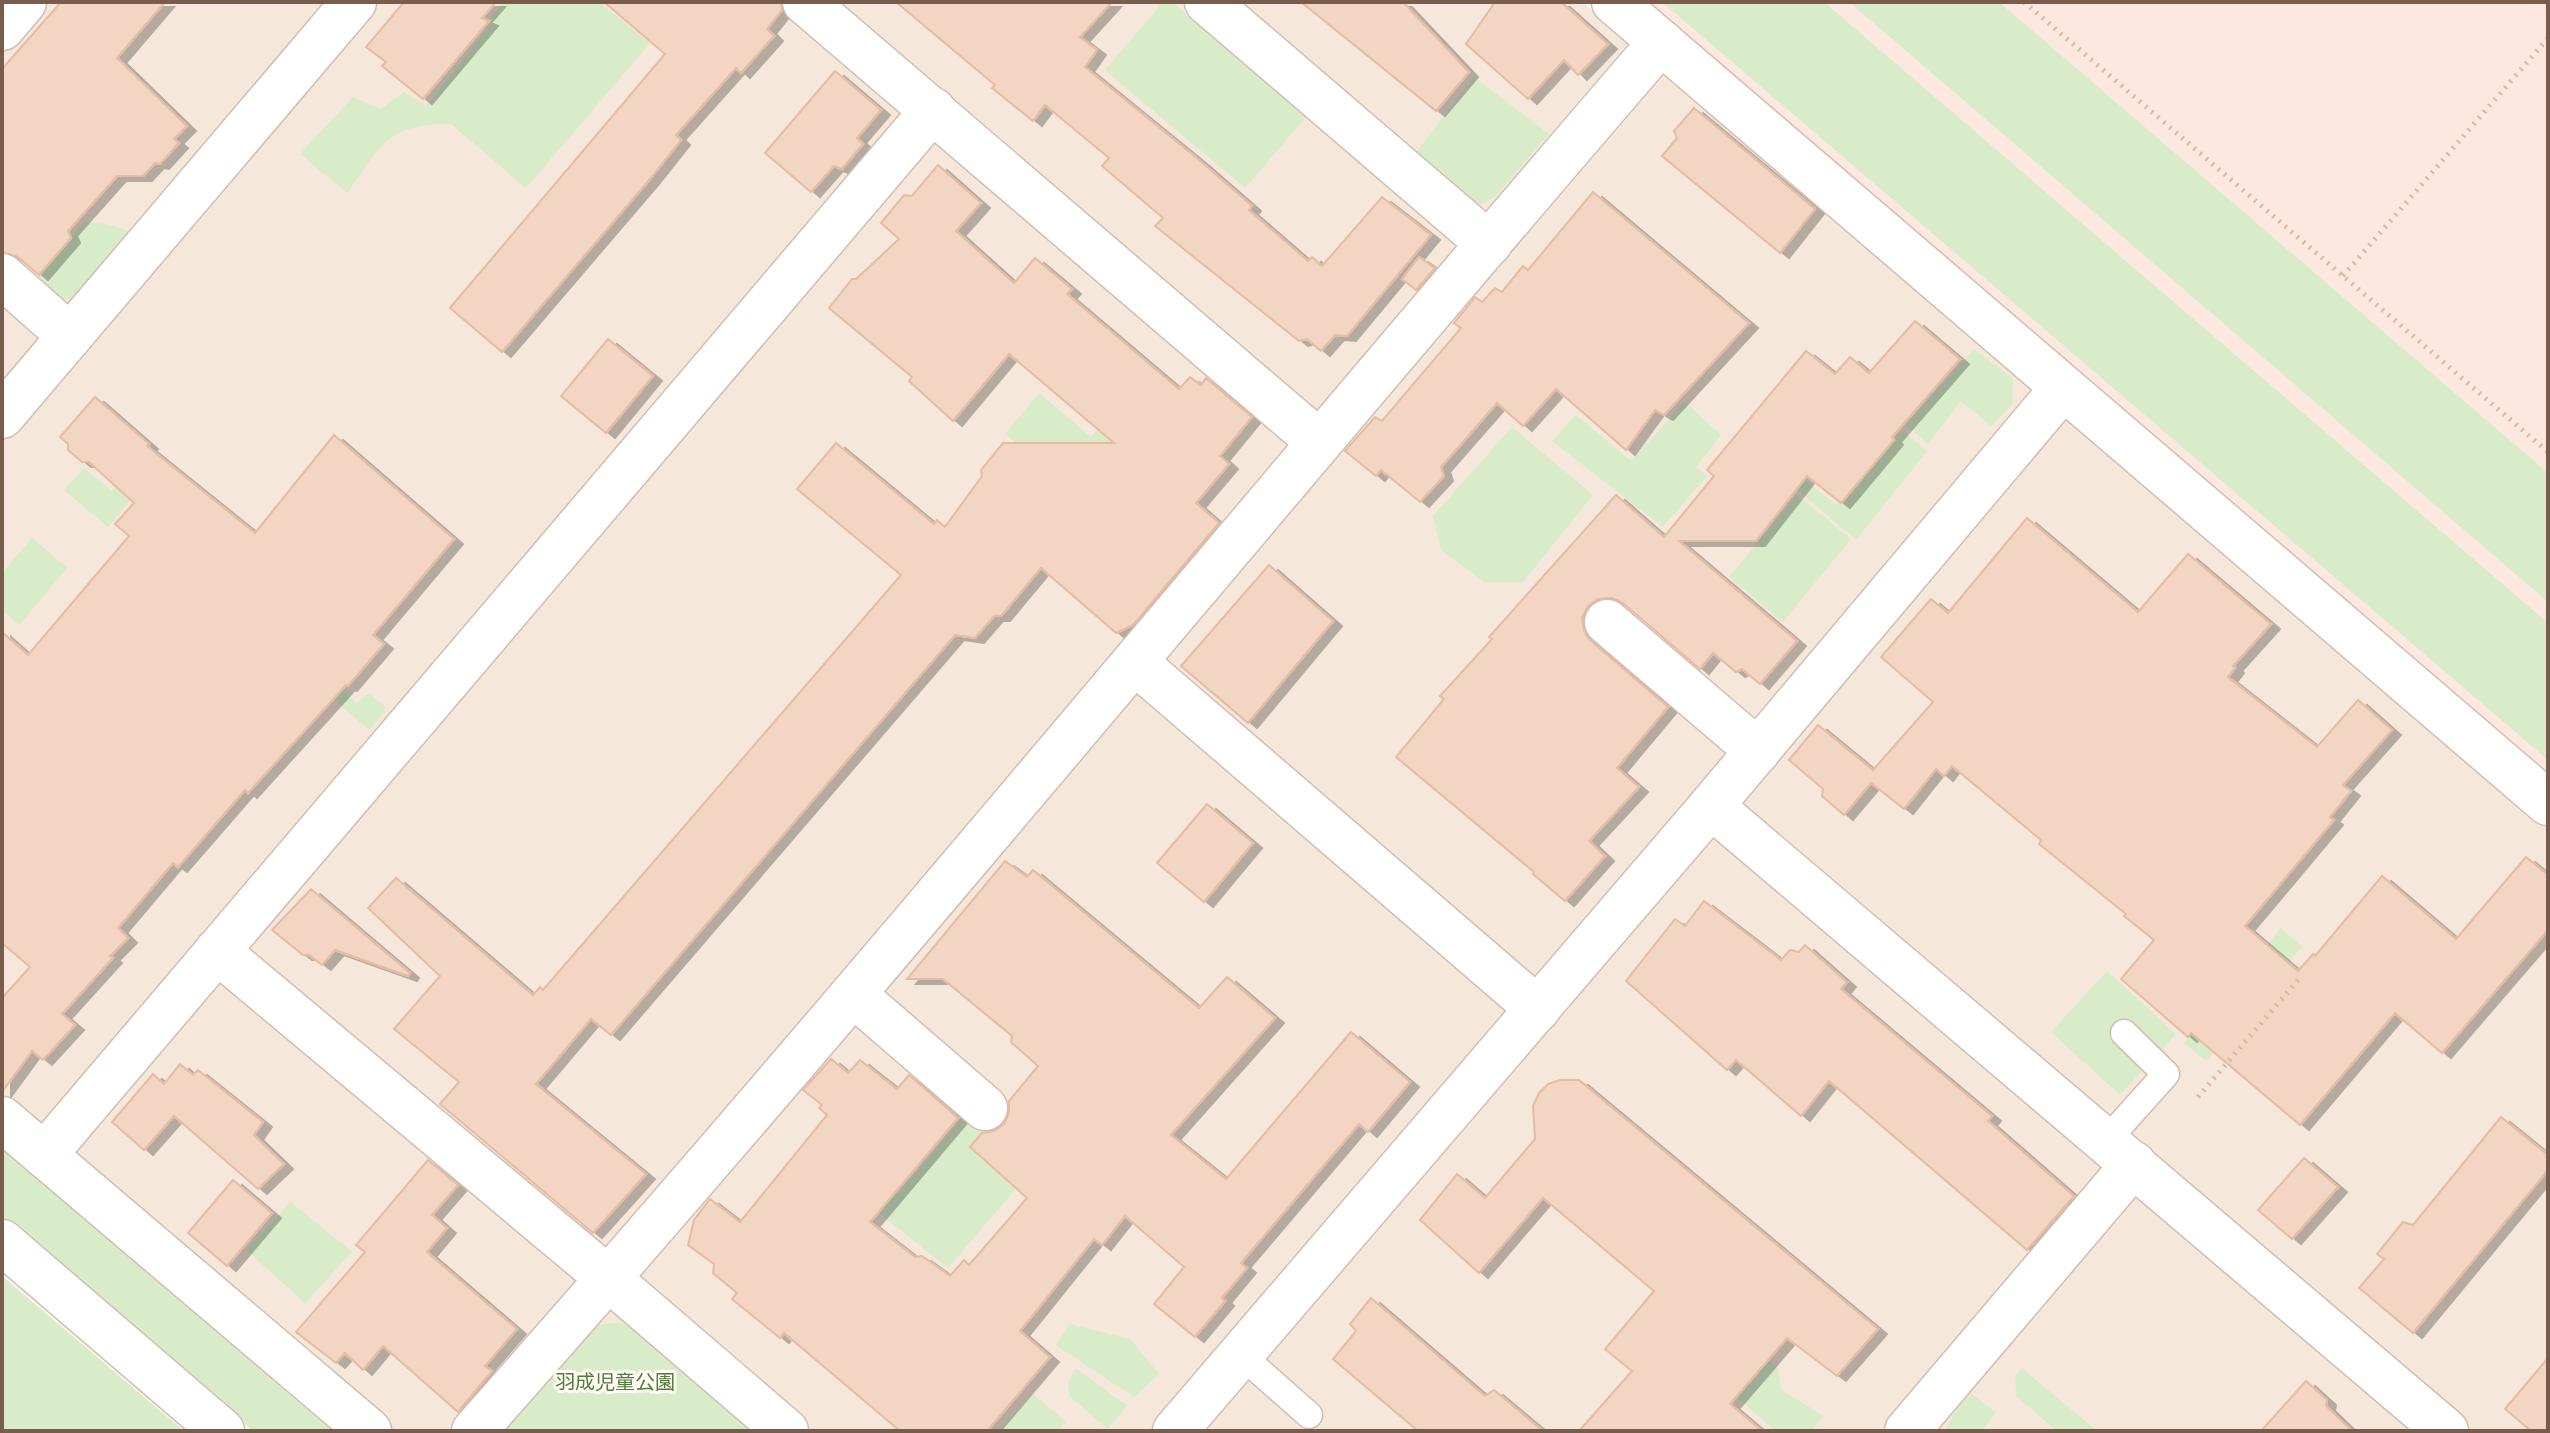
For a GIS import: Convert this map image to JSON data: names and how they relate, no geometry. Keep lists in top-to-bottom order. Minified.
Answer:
{"parks":["羽成児童公園"]}
